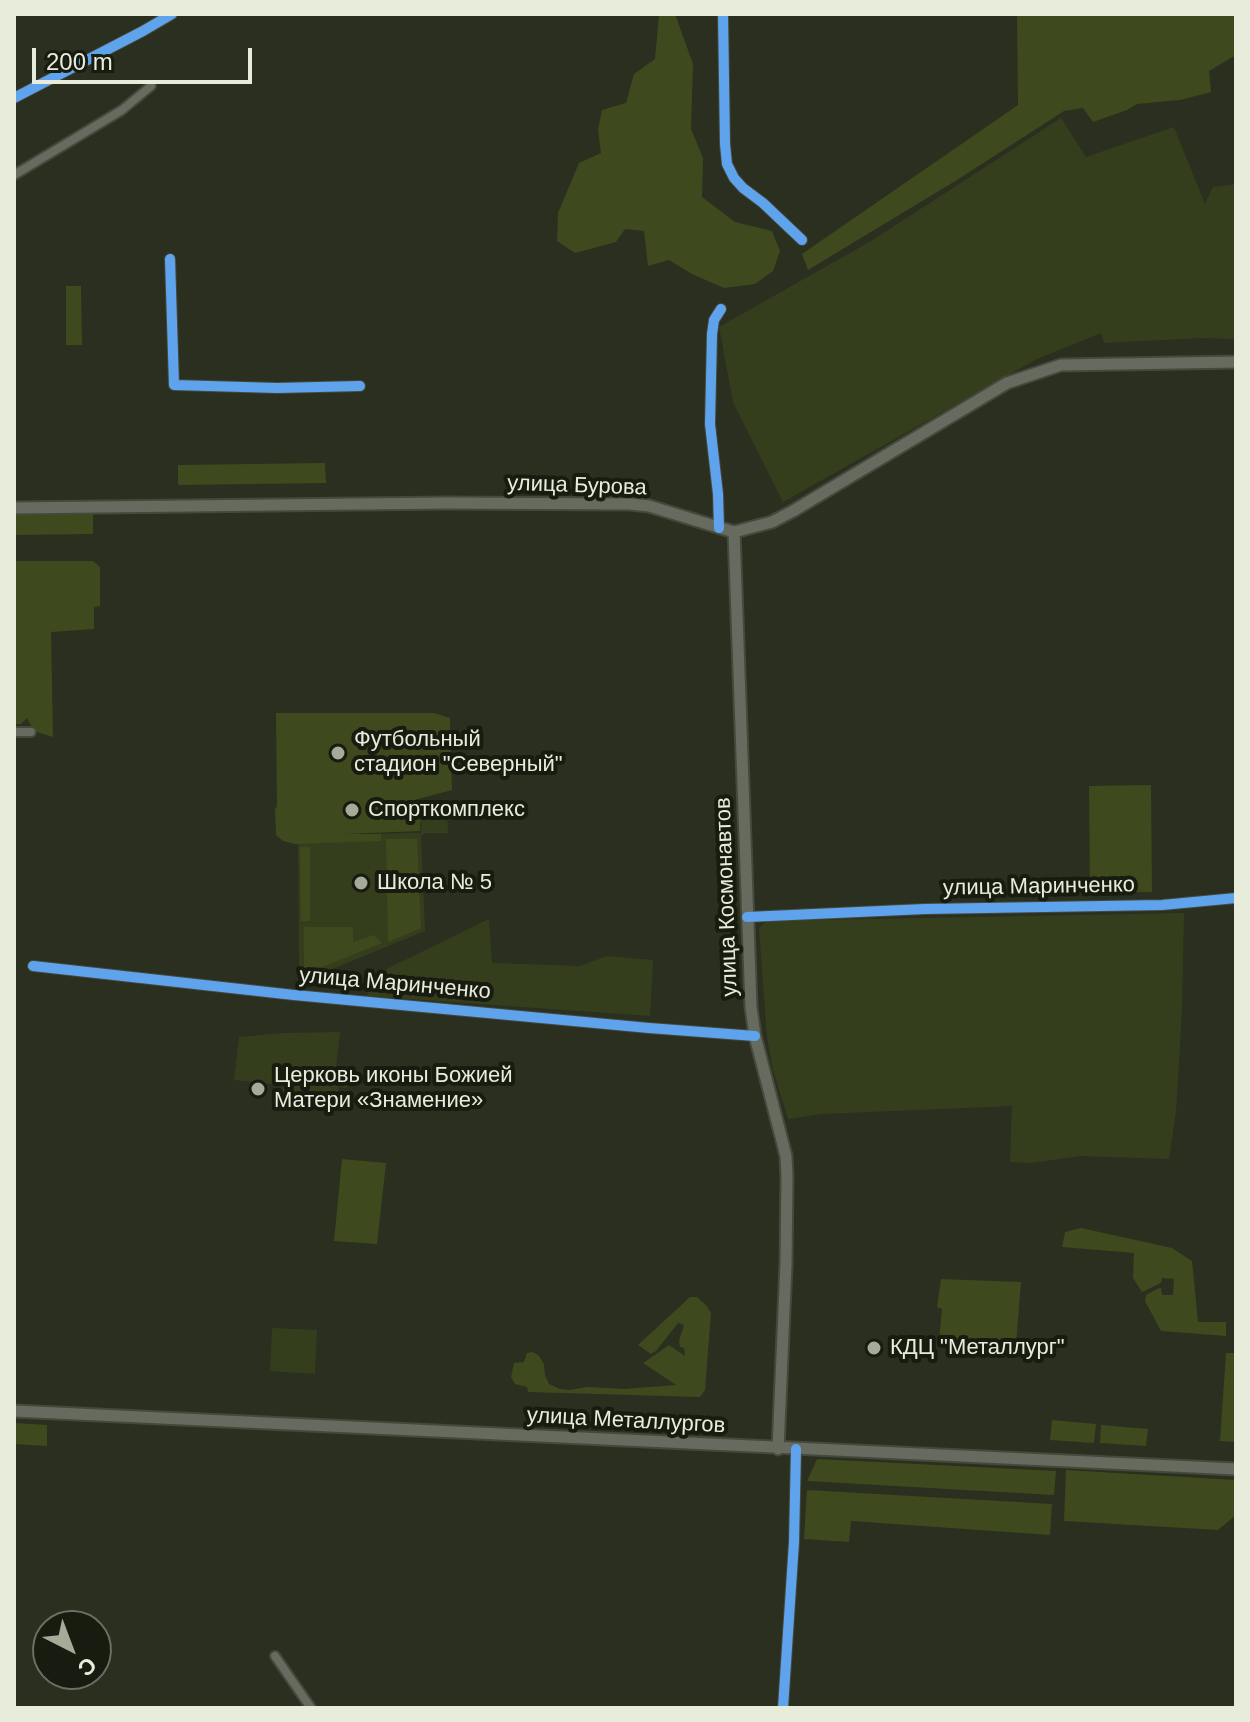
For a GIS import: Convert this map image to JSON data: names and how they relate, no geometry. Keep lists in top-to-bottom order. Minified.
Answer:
{"streets":{"main road":["улица Бурова","улица Космонавтов","улица Металлургов"],"street":["улица Маринченко"]},"crossings":[["улица Бурова","улица Космонавтов"],["улица Маринченко","улица Космонавтов"],["улица Космонавтов","улица Металлургов"]],"places":["Футбольный стадион \"Северный\"","Спорткомплекс","Школа № 5","Церковь иконы Божией Матери «Знамение»","КДЦ \"Металлург\""],"scale_bar":"200 m","north":"bottom right"}
